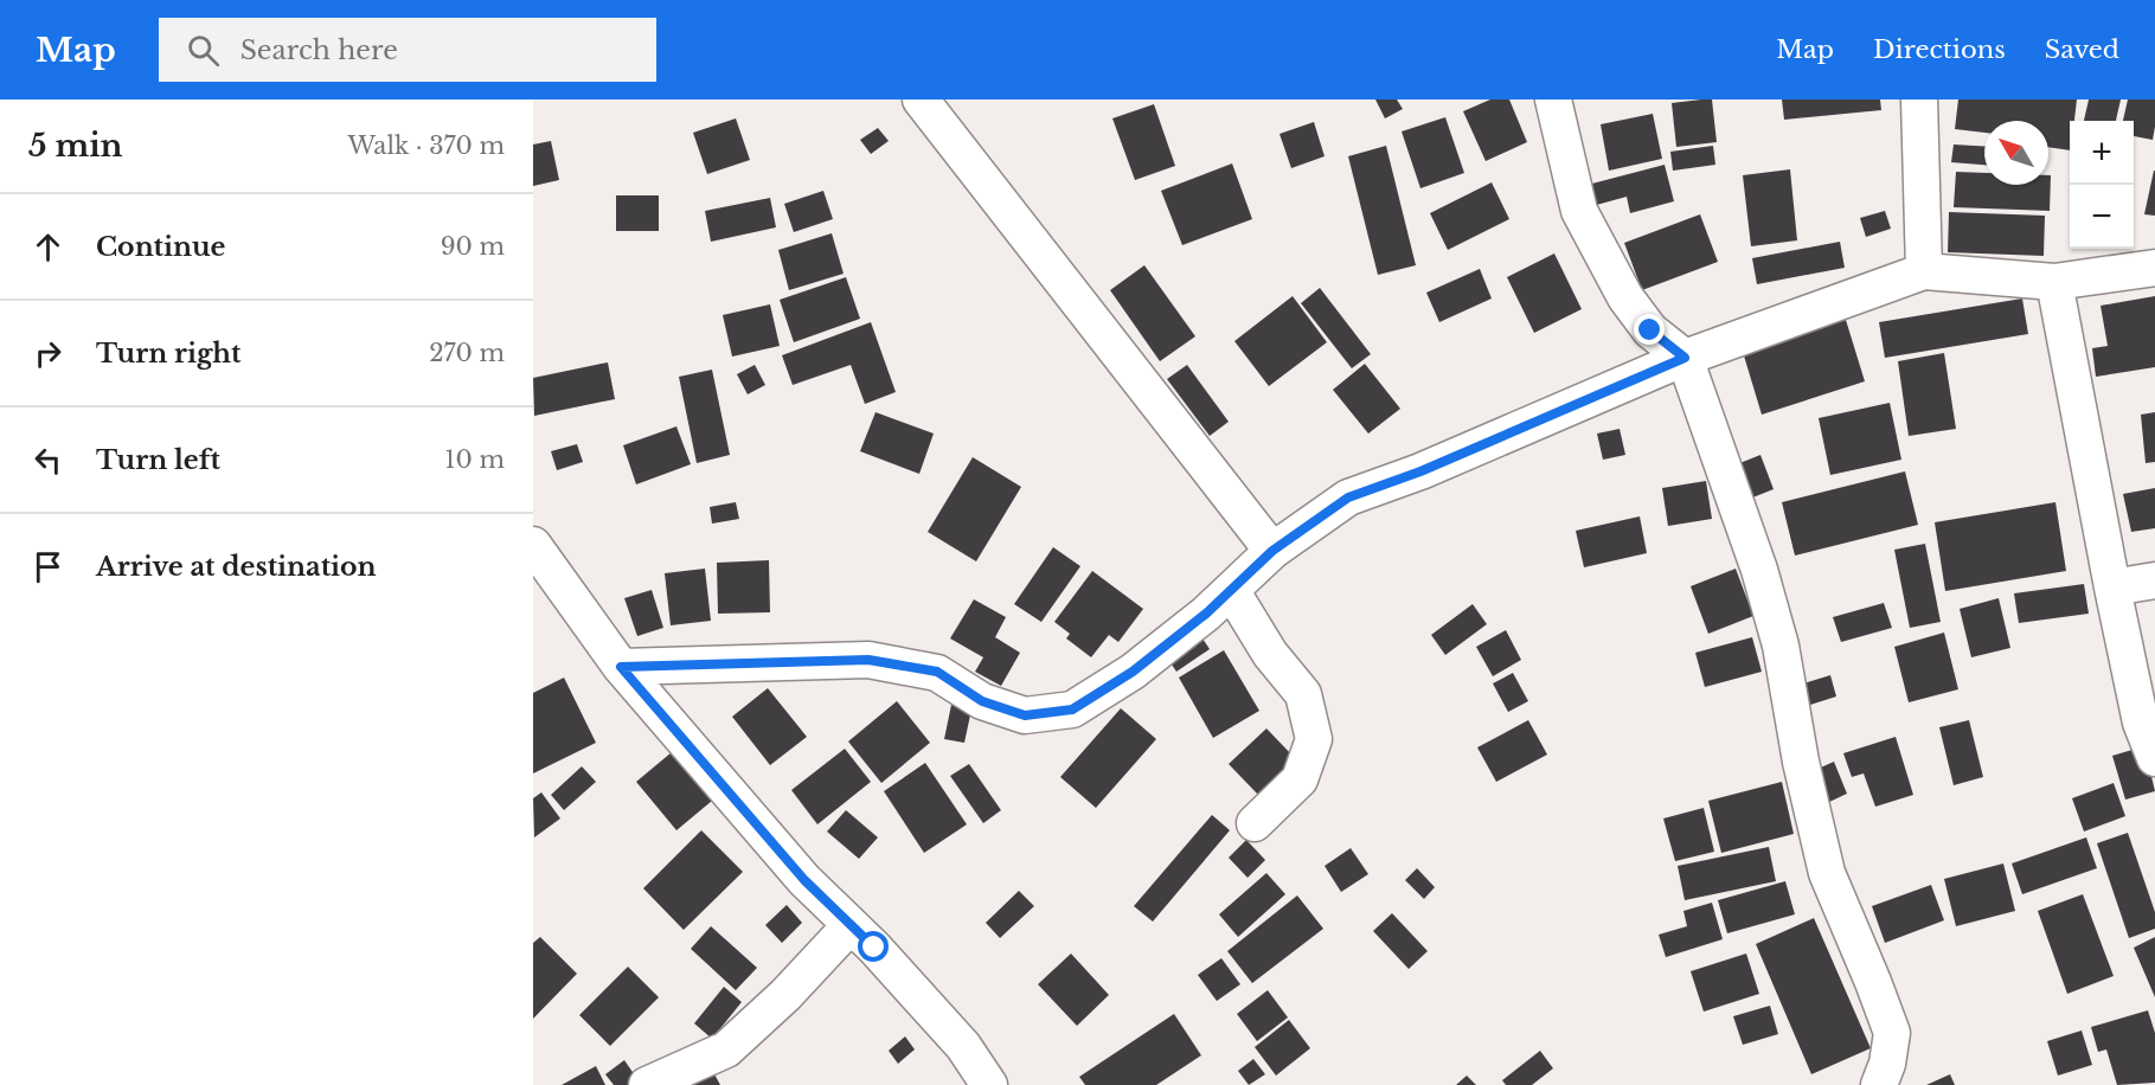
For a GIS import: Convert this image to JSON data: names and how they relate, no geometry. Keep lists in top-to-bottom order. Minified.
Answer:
{"north":"top left","page":{"header":"Map","search":"Search here","nav":["Map","Directions","Saved"],"heading":["5 min","Walk · 370 m"],"map_buttons":["+","−"],"list":[["Continue","90 m"],["Turn right","270 m"],["Turn left","10 m"],"Arrive at destination"]}}
